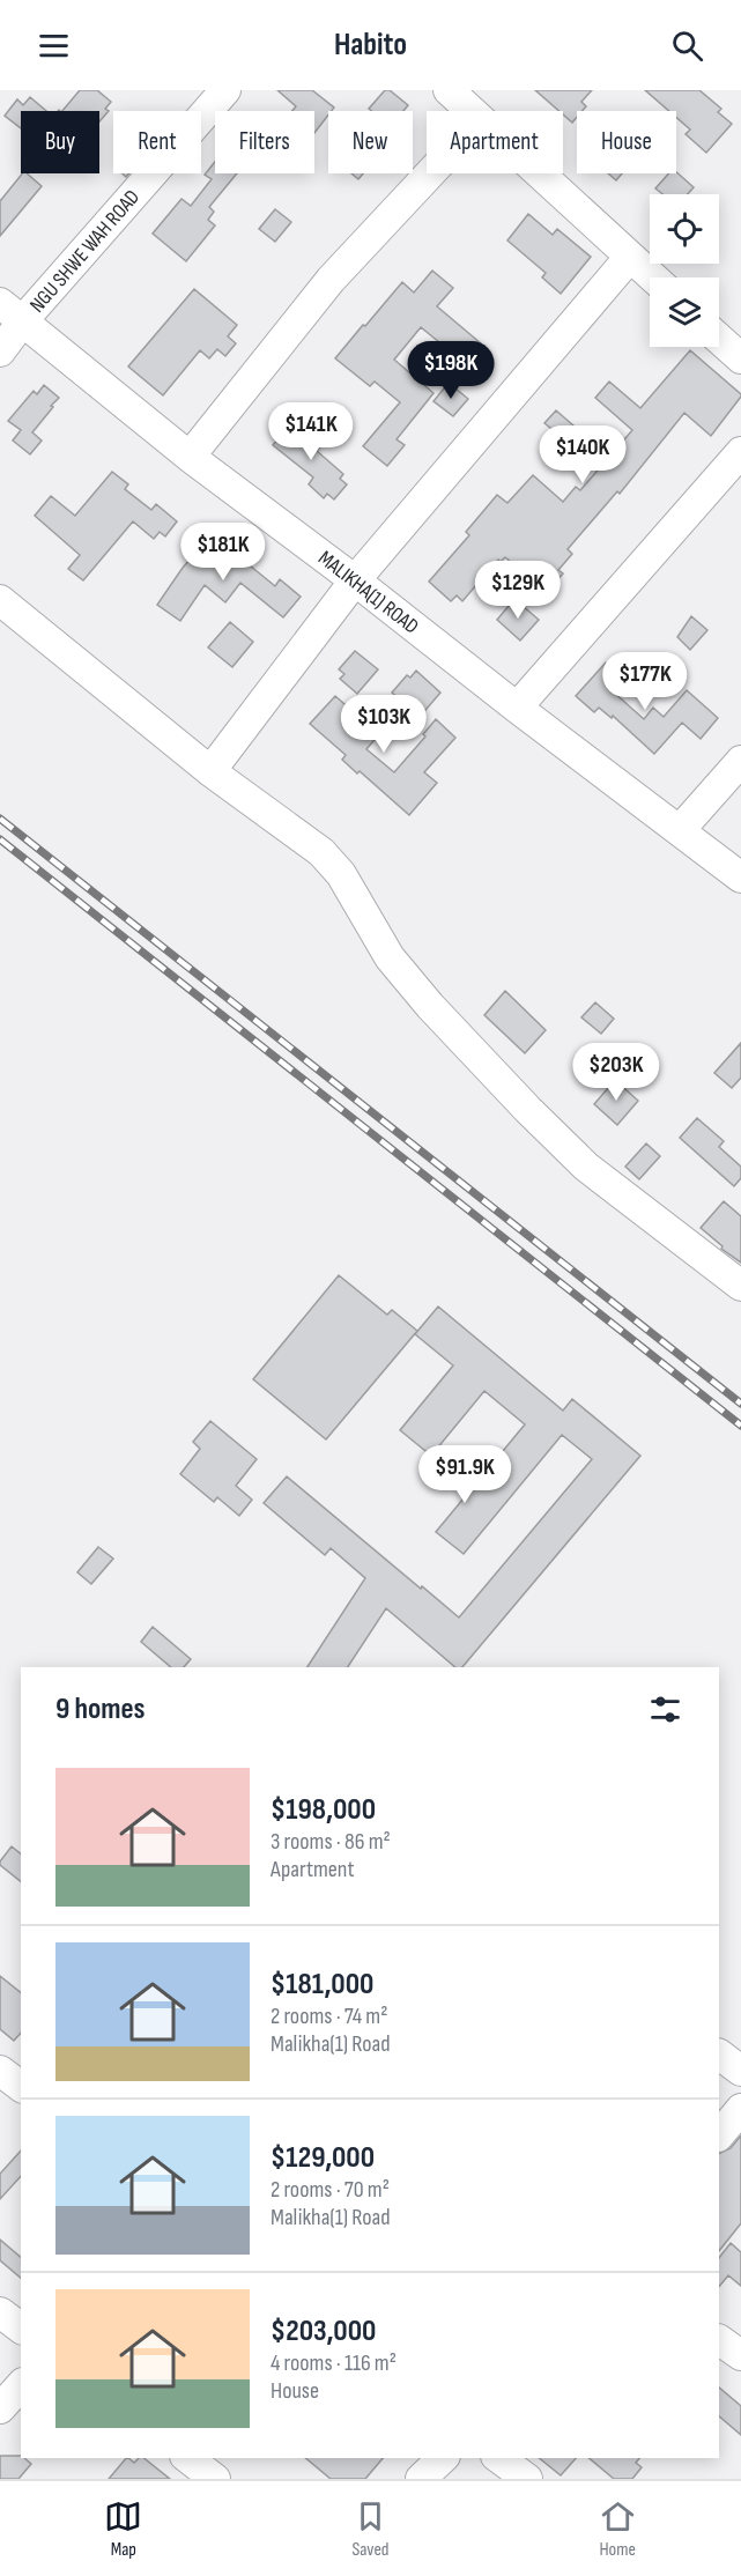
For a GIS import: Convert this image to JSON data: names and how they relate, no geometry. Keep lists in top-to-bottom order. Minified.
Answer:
{"streets":{"street":["NGU SHWE WAH ROAD","MALIKHA(1) ROAD"]},"crossings":[["NGU SHWE WAH ROAD","MALIKHA(1) ROAD"]],"page":{"header":"Habito","chip":["Buy","Rent","Filters","New","Apartment","House"],"price":["$198K","$141K","$140K","$181K","$129K","$177K","$103K","$203K","$91.9K"],"heading":"9 homes","list":[{"name":"$198,000","note":"3 rooms · 86 m² · Apartment"},{"name":"$181,000","note":"2 rooms · 74 m² · Malikha(1) Road"},{"name":"$129,000","note":"2 rooms · 70 m² · Malikha(1) Road"},{"name":"$203,000","note":"4 rooms · 116 m² · House"}],"tabs":["Map","Saved","Home"]}}
